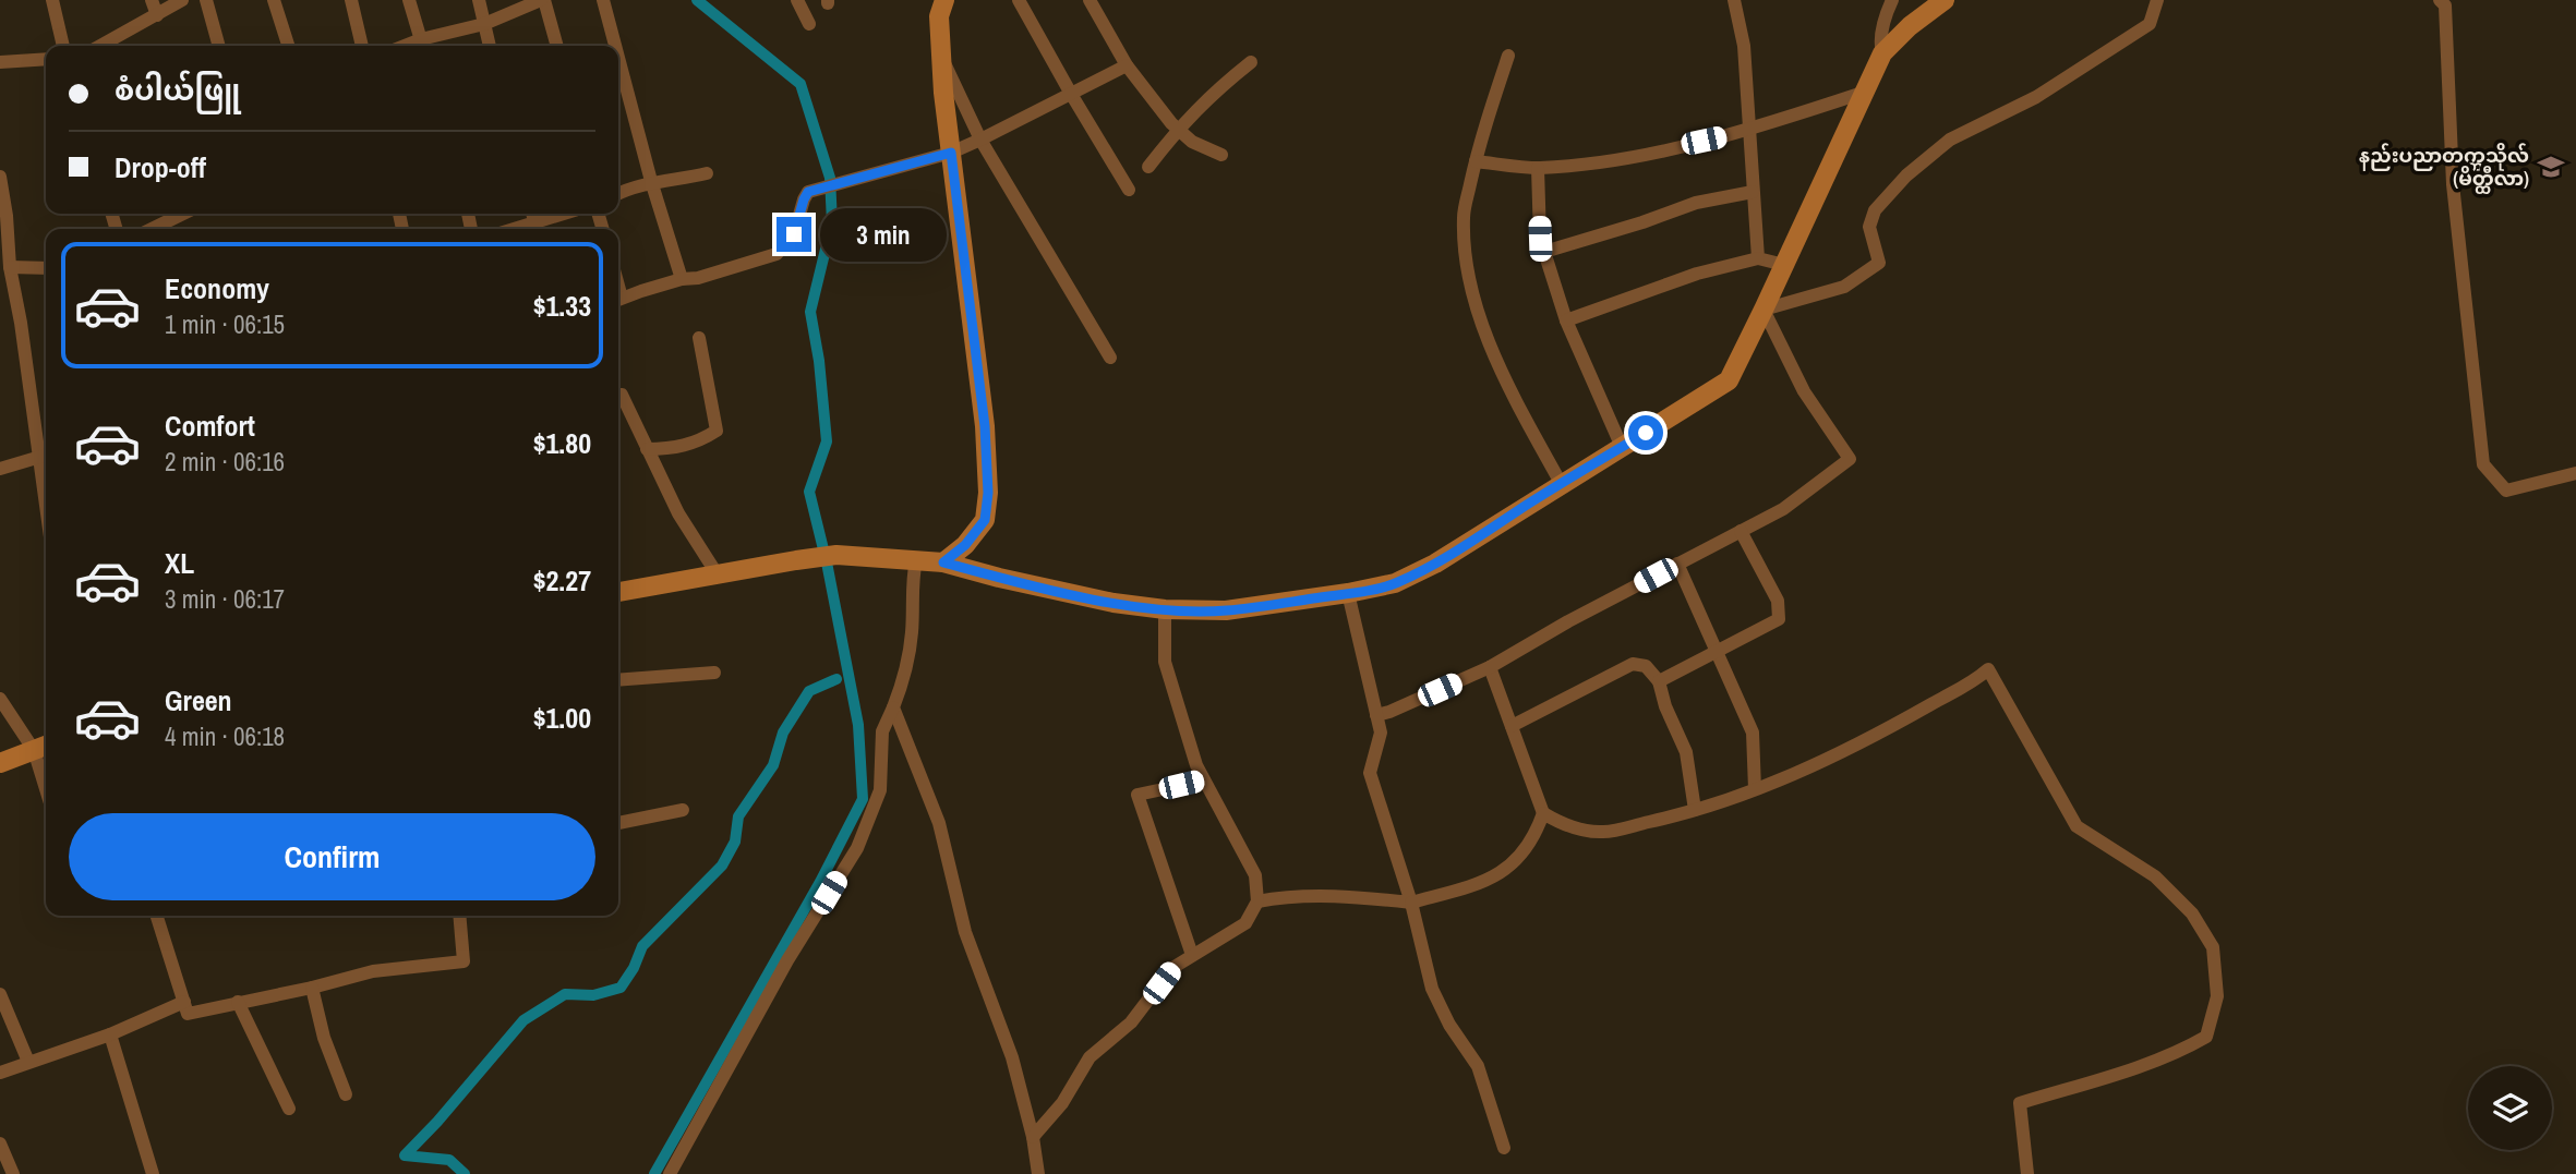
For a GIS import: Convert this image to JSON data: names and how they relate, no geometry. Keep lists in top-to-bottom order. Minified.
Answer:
{"places":{"school or university":["နည်းပညာတက္ကသိုလ် (မိတ္ထီလာ)"]},"page":{"banner":["စံပါယ်ဖြူ","Drop-off"],"bubble":"3 min","list":[{"name":"Economy","note":"1 min · 06:15","value":"$1.33"},{"name":"Comfort","note":"2 min · 06:16","value":"$1.80"},{"name":"XL","note":"3 min · 06:17","value":"$2.27"},{"name":"Green","note":"4 min · 06:18","value":"$1.00"}],"buttons":"Confirm"}}
